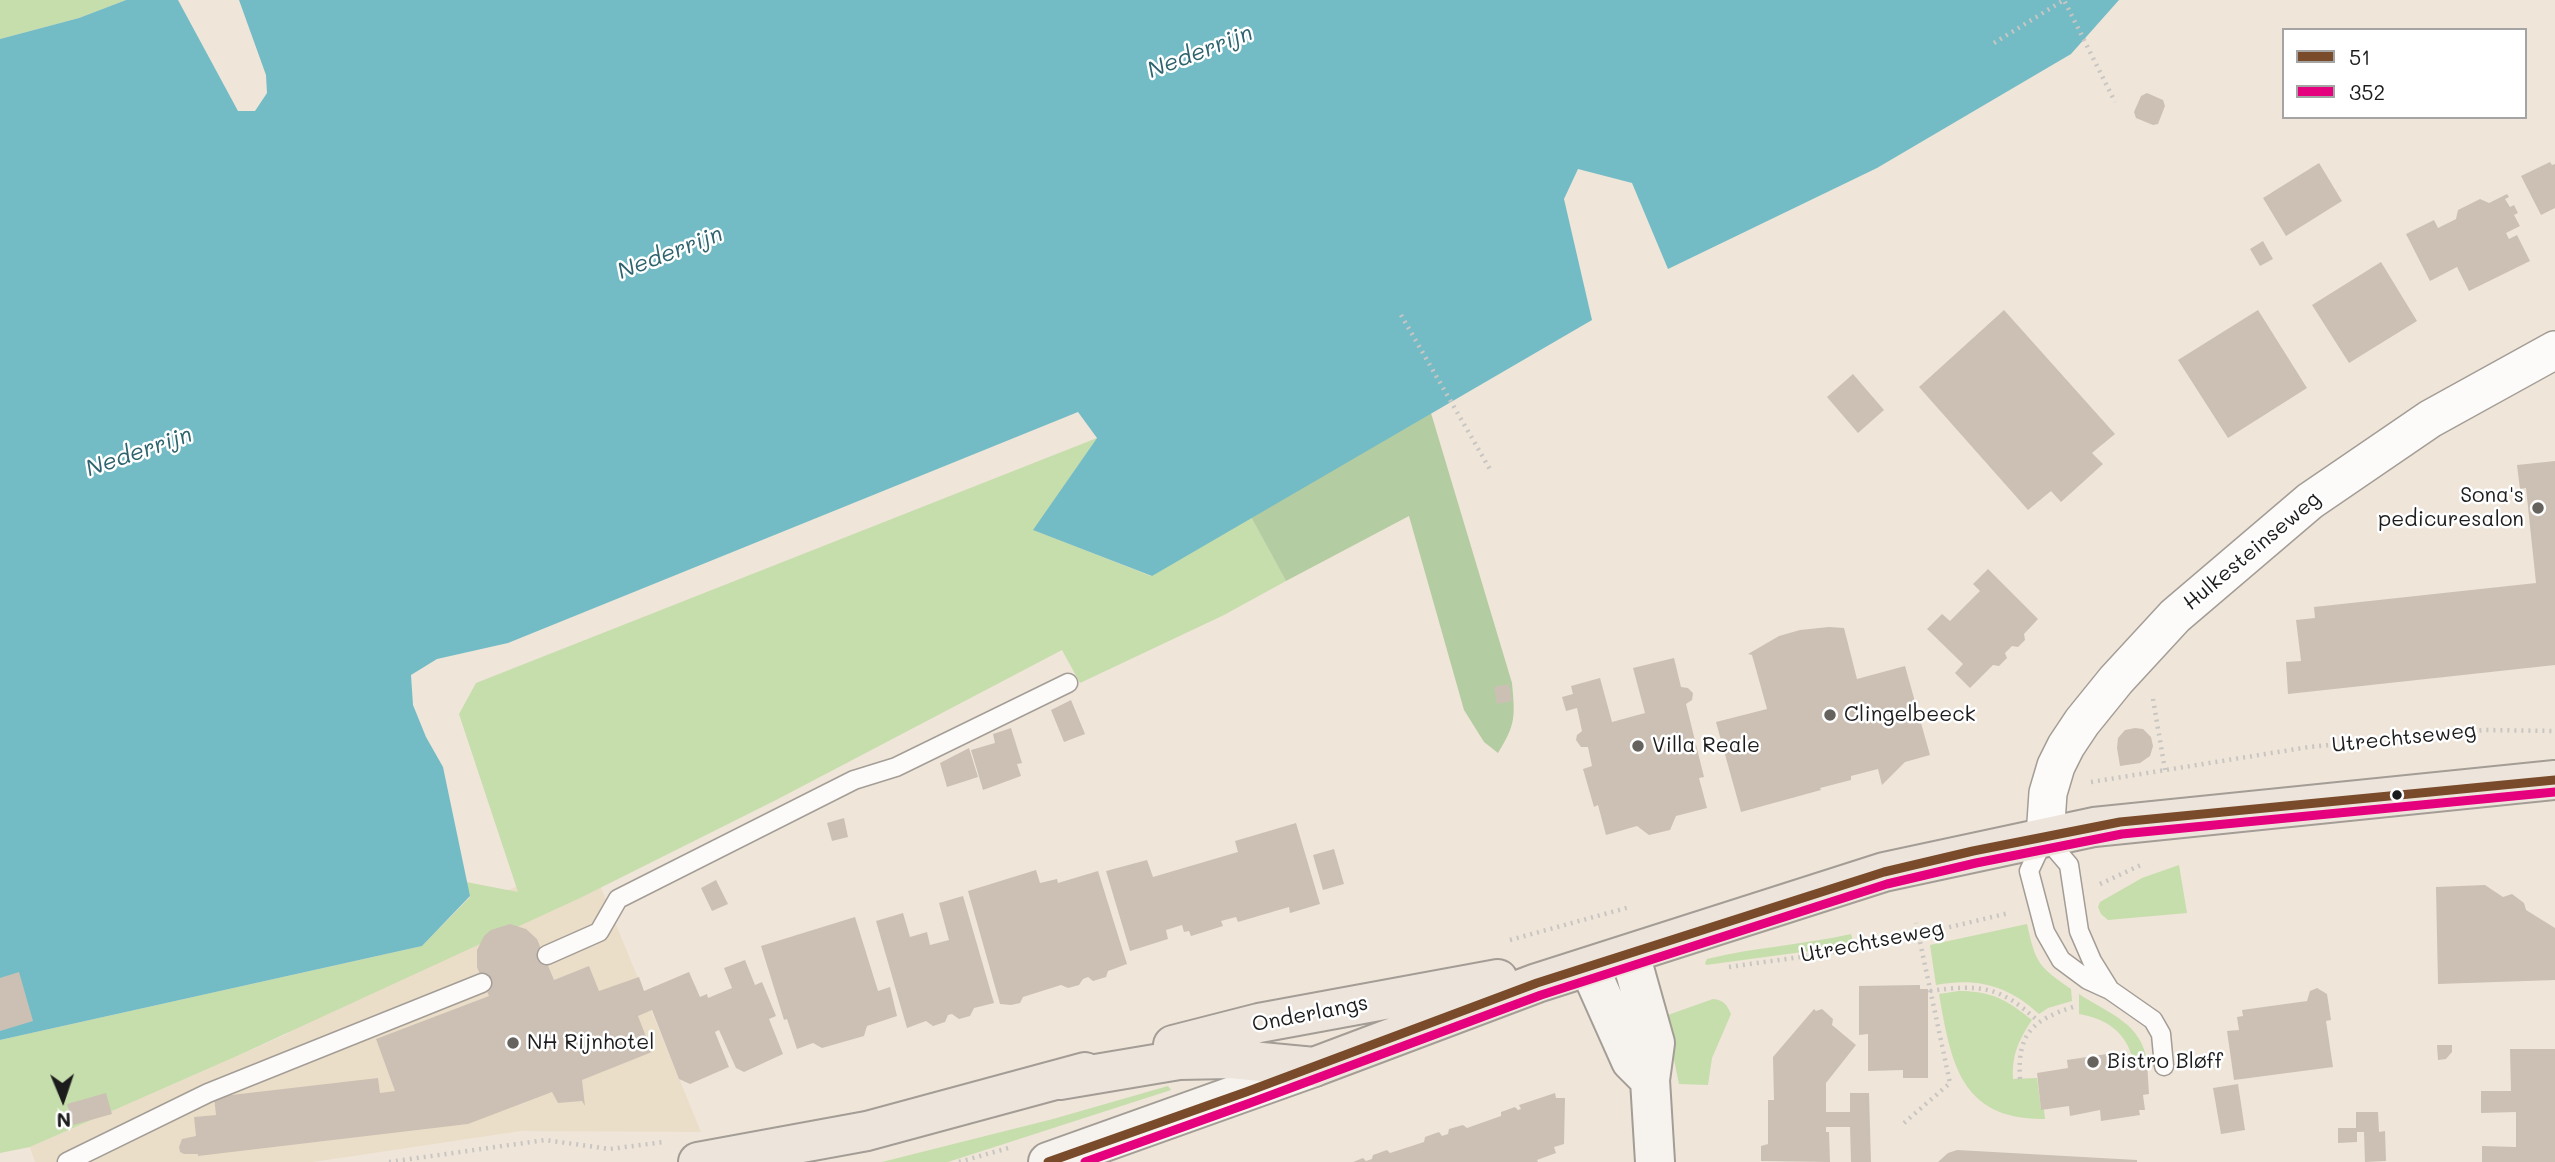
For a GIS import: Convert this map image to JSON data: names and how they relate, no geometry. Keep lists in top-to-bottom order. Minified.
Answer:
{"streets":{"main road":["Onderlangs"],"street":["Hulkesteinseweg"],"path":["Utrechtseweg"]},"water":["Nederrijn"],"places":["Sona's pedicuresalon","Clingelbeeck","Villa Reale","NH Rijnhotel","Bistro Bløff"],"lines":["transit line 51","transit line 352"],"legend":["51","352"],"north":"bottom"}
